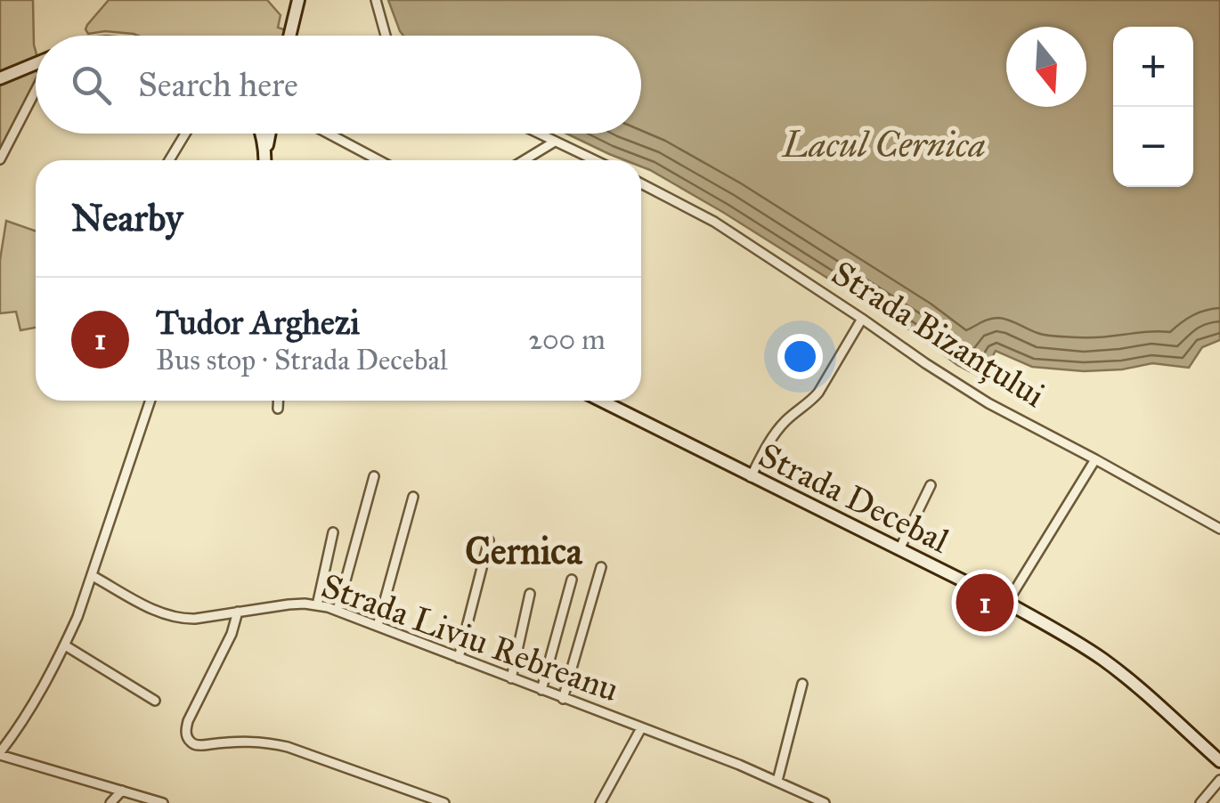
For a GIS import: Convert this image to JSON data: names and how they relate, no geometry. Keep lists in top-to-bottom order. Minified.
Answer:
{"streets":{"main road":["Strada Decebal"],"street":["Strada Bizanțului","Strada Liviu Rebreanu"]},"districts":["Cernica"],"water":["Lacul Cernica"],"north":"bottom","page":{"map_buttons":["+","−"],"search":"Search here","heading":"Nearby","list":[{"mark":"1","name":"Tudor Arghezi","note":"Bus stop · Strada Decebal","value":"200 m"}],"pins":"1"}}
